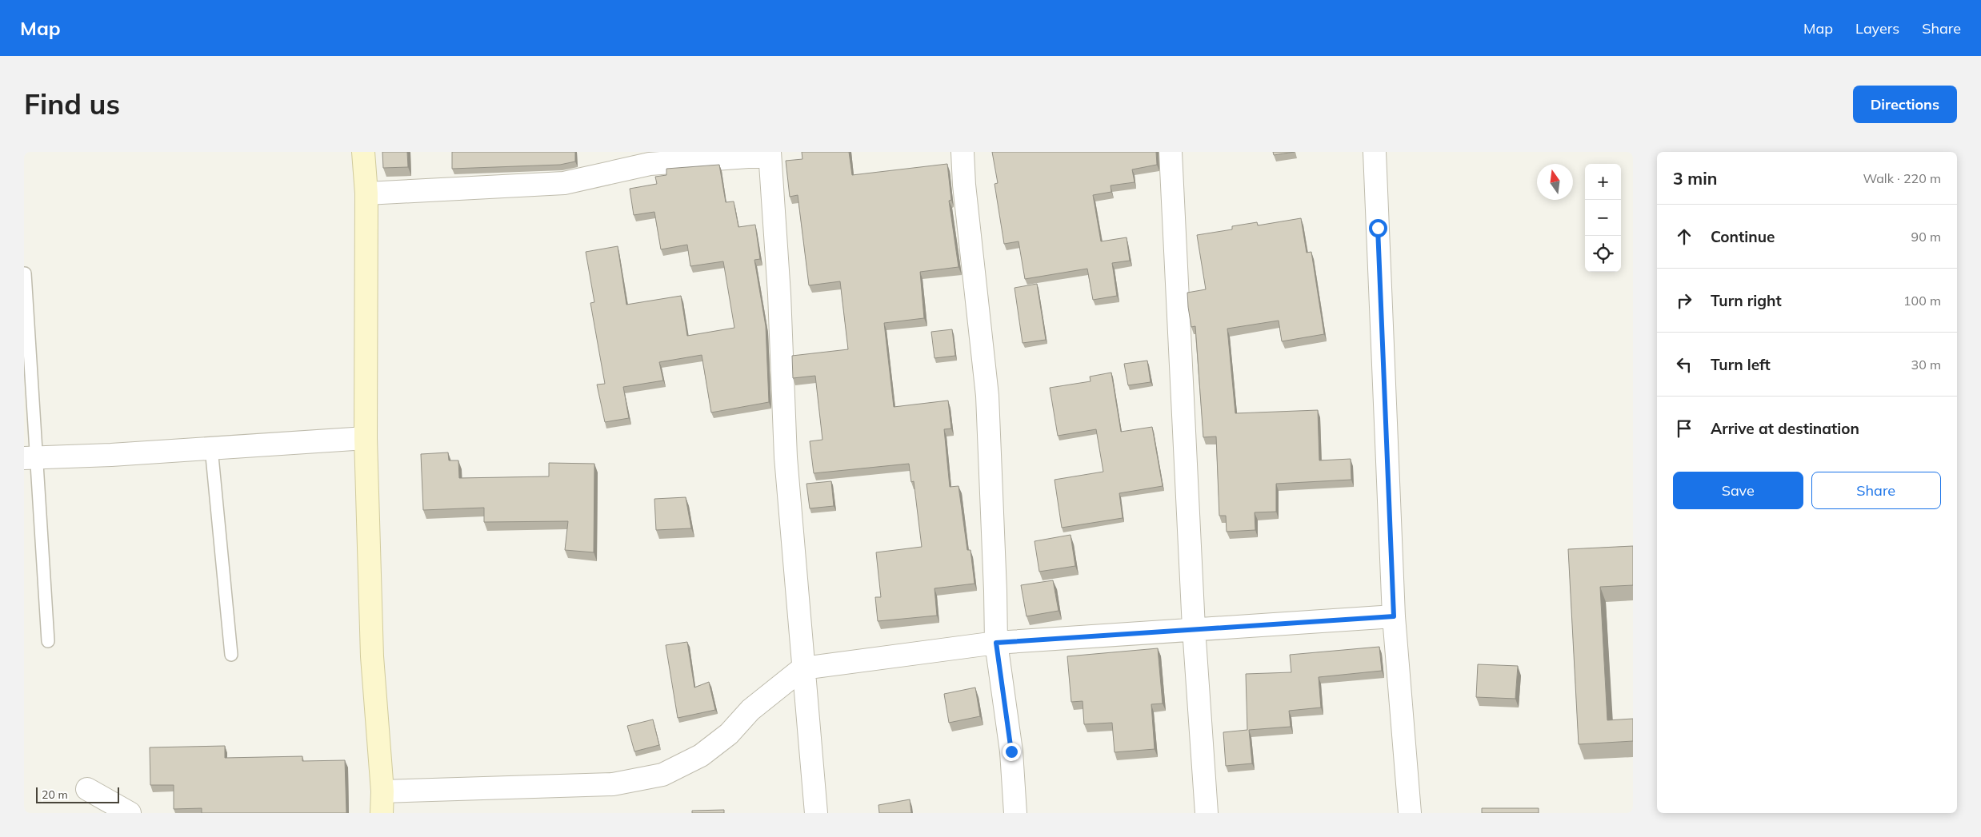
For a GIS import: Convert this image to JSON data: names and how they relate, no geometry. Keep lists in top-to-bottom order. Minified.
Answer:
{"scale_bar":"20 m","north":"top","page":{"header":"Map","nav":["Map","Layers","Share"],"buttons":["Directions",["Save","Share"]],"title":"Find us","heading":["3 min","Walk · 220 m"],"map_buttons":["+","−"],"list":[["Continue","90 m"],["Turn right","100 m"],["Turn left","30 m"],"Arrive at destination"],"scale":"20 m"}}
